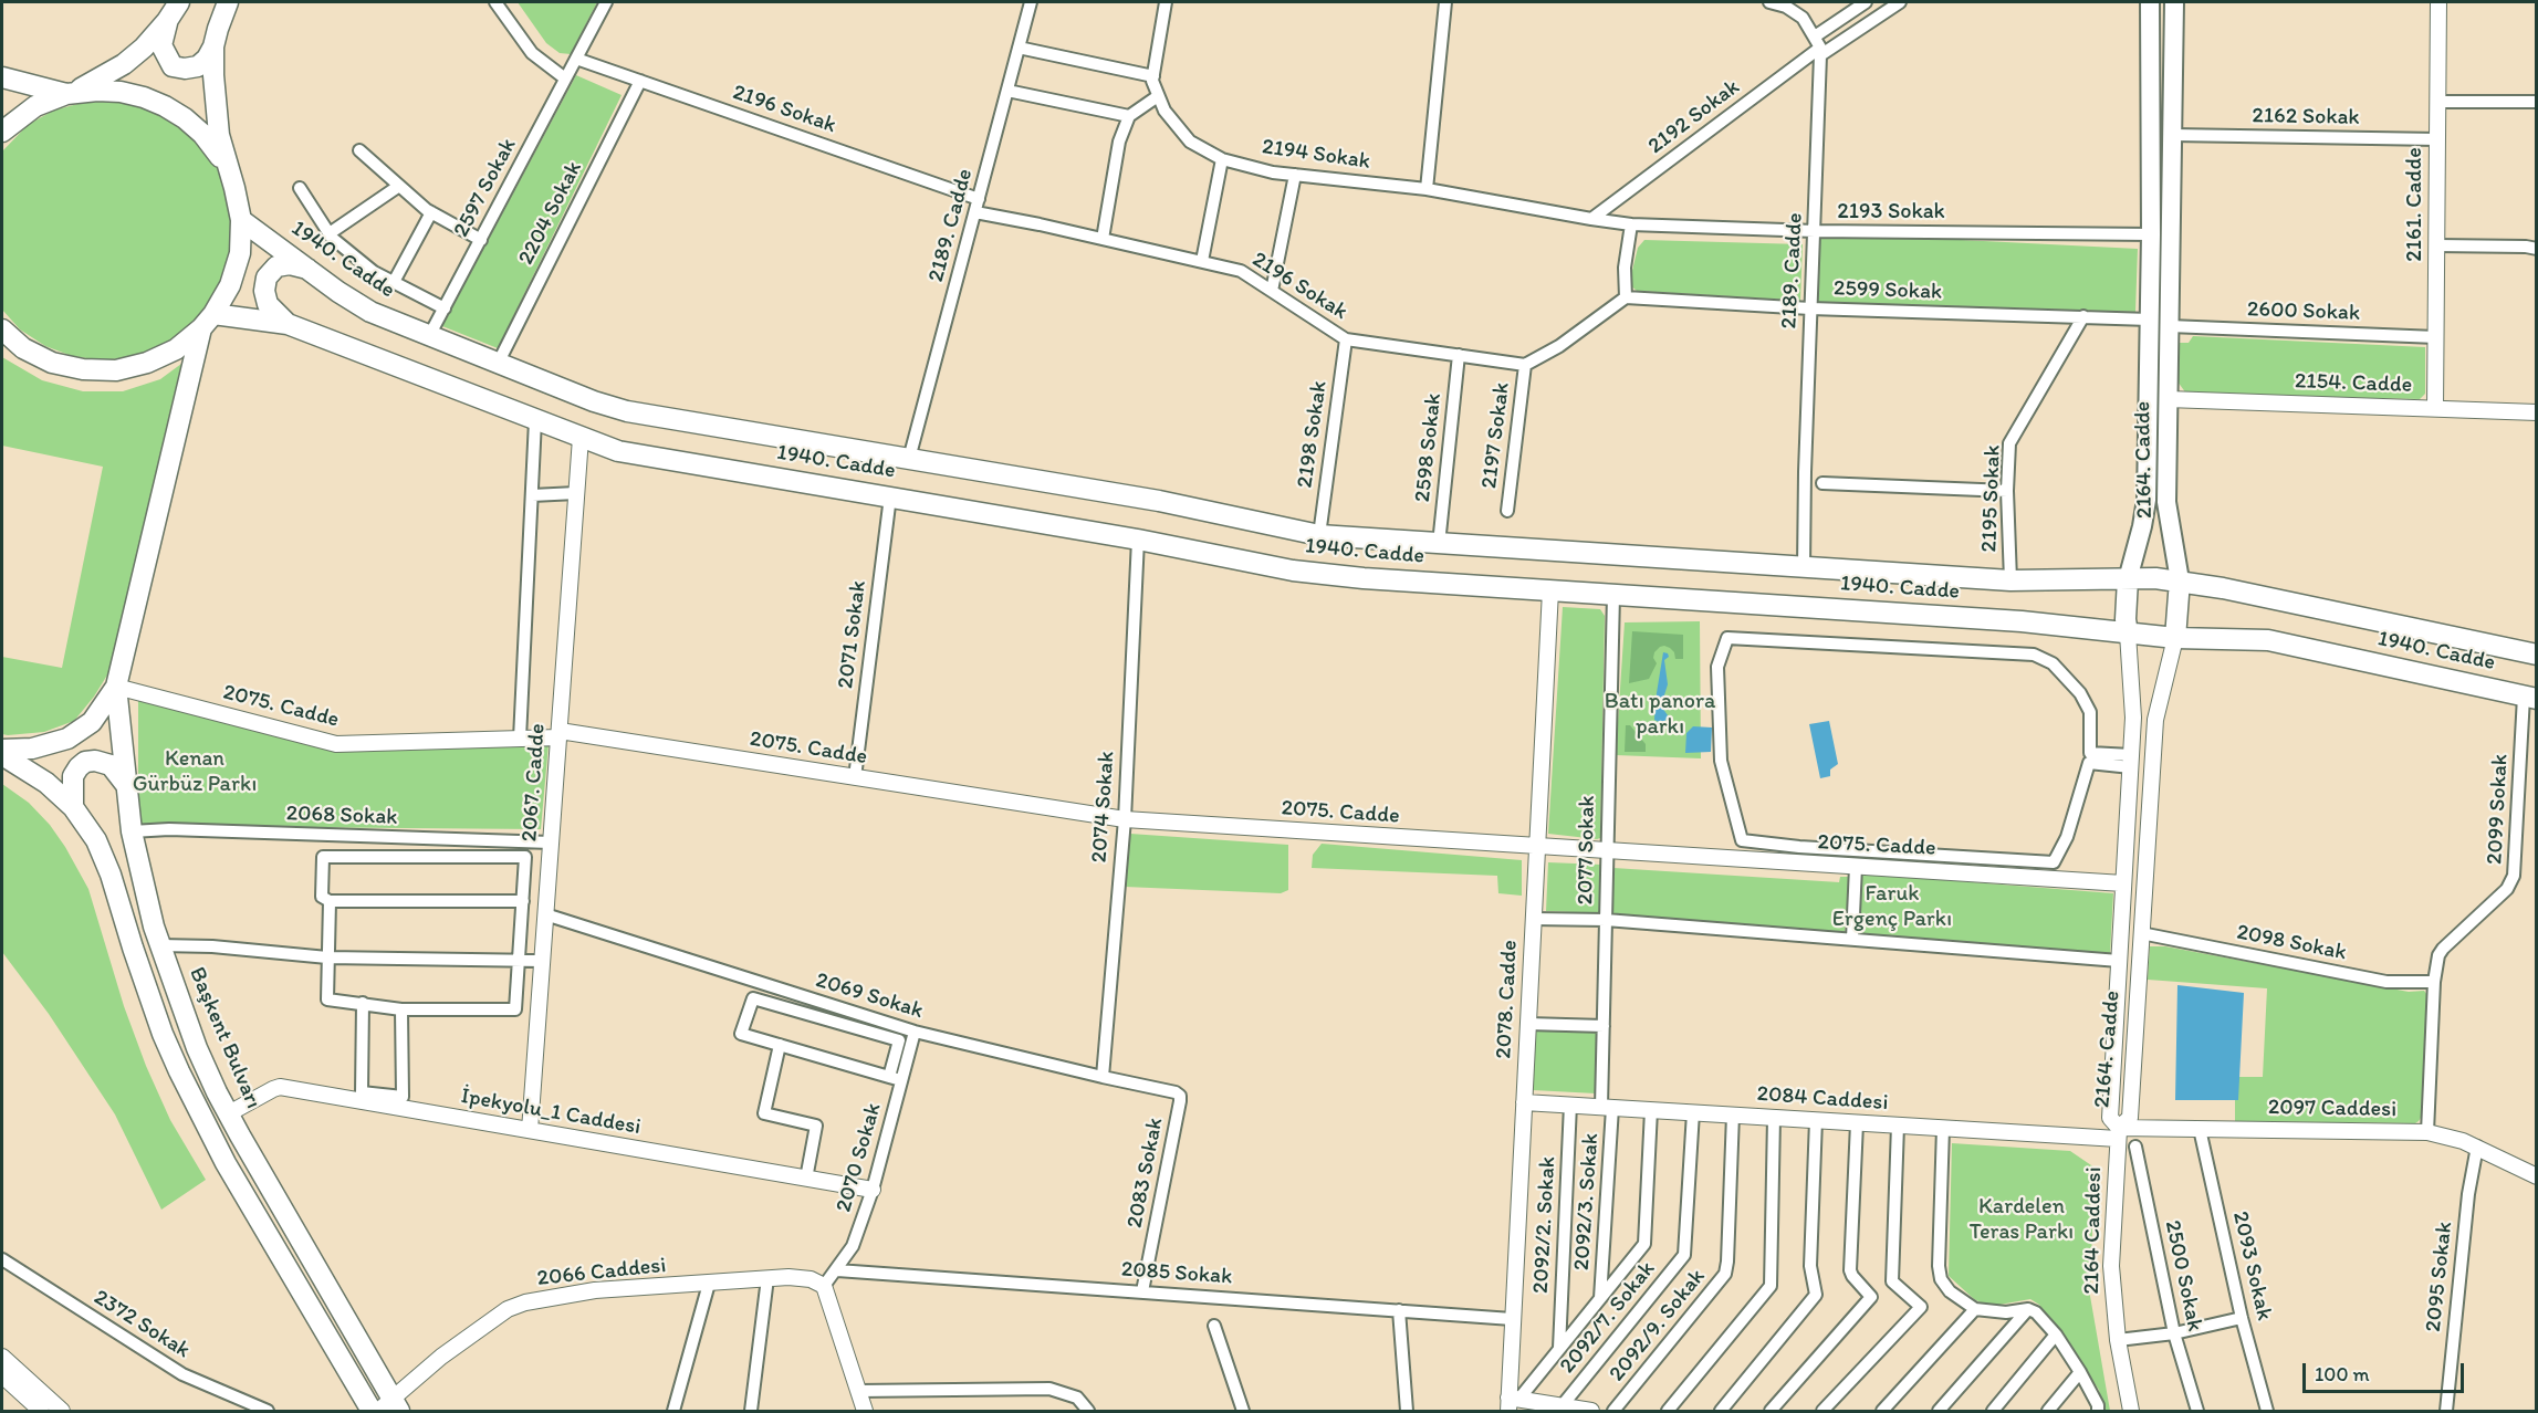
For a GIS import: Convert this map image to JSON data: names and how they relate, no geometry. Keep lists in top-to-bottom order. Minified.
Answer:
{"streets":{"main road":["1940. Cadde","2164. Cadde","Başkent Bulvarı"],"street":["2196 Sokak","2192 Sokak","2162 Sokak","2194 Sokak","2597 Sokak","2161. Cadde","2193 Sokak","2204 Sokak","2189. Cadde","2599 Sokak","2600 Sokak","2154. Cadde","2198 Sokak","2197 Sokak","2598 Sokak","2195 Sokak","2071 Sokak","2075. Cadde","2067. Cadde","2074 Sokak","2099 Sokak","2068 Sokak","2077 Sokak","2098 Sokak","2069 Sokak","2078. Cadde","2084 Caddesi","2097 Caddesi","İpekyolu_1 Caddesi","2070 Sokak","2083 Sokak","2092/3. Sokak","2092/2. Sokak","2164 Caddesi","2093 Sokak","2066 Caddesi","2085 Sokak","2500 Sokak","2095 Sokak","2092/7. Sokak","2372 Sokak","2092/9. Sokak"]},"crossings":[["2196 Sokak","2597 Sokak"],["2196 Sokak","2204 Sokak"],["2196 Sokak","2189. Cadde"],["2196 Sokak","2198 Sokak"],["2196 Sokak","2197 Sokak"],["2196 Sokak","2598 Sokak"],["2192 Sokak","2194 Sokak"],["2192 Sokak","2193 Sokak"],["2192 Sokak","2189. Cadde"],["2162 Sokak","2161. Cadde"],["2162 Sokak","2164. Cadde"],["2194 Sokak","2193 Sokak"],["2597 Sokak","1940. Cadde"],["2161. Cadde","2600 Sokak"],["2161. Cadde","2154. Cadde"],["2193 Sokak","2189. Cadde"],["2193 Sokak","2164. Cadde"],["2204 Sokak","1940. Cadde"],["2189. Cadde","1940. Cadde"],["2189. Cadde","2599 Sokak"],["1940. Cadde","2198 Sokak"],["1940. Cadde","2598 Sokak"],["1940. Cadde","2164. Cadde"],["1940. Cadde","2195 Sokak"],["1940. Cadde","2071 Sokak"],["1940. Cadde","2067. Cadde"],["1940. Cadde","2074 Sokak"],["1940. Cadde","2099 Sokak"],["1940. Cadde","2077 Sokak"],["1940. Cadde","2078. Cadde"],["2599 Sokak","2164. Cadde"],["2599 Sokak","2195 Sokak"],["2600 Sokak","2164. Cadde"],["2154. Cadde","2164. Cadde"],["2164. Cadde","2075. Cadde"],["2164. Cadde","2098 Sokak"],["2164. Cadde","2084 Caddesi"],["2164. Cadde","2097 Caddesi"],["2164. Cadde","2164 Caddesi"],["2071 Sokak","2075. Cadde"],["2075. Cadde","2067. Cadde"],["2075. Cadde","2074 Sokak"],["2075. Cadde","2077 Sokak"],["2075. Cadde","2078. Cadde"],["2075. Cadde","Başkent Bulvarı"],["2067. Cadde","2068 Sokak"],["2067. Cadde","2069 Sokak"],["2067. Cadde","İpekyolu_1 Caddesi"],["2074 Sokak","2069 Sokak"],["2099 Sokak","2098 Sokak"],["2099 Sokak","2097 Caddesi"],["2068 Sokak","Başkent Bulvarı"],["2077 Sokak","2084 Caddesi"],["2077 Sokak","2092/3. Sokak"],["2069 Sokak","2070 Sokak"],["2069 Sokak","2083 Sokak"],["2078. Cadde","2084 Caddesi"],["2078. Cadde","2085 Sokak"],["Başkent Bulvarı","İpekyolu_1 Caddesi"],["Başkent Bulvarı","2066 Caddesi"],["2084 Caddesi","2097 Caddesi"],["2084 Caddesi","2092/3. Sokak"],["2084 Caddesi","2092/2. Sokak"],["2084 Caddesi","2164 Caddesi"],["2084 Caddesi","2092/7. Sokak"],["2084 Caddesi","2092/9. Sokak"],["2097 Caddesi","2164 Caddesi"],["2097 Caddesi","2093 Sokak"],["2097 Caddesi","2095 Sokak"],["İpekyolu_1 Caddesi","2070 Sokak"],["2070 Sokak","2066 Caddesi"],["2070 Sokak","2085 Sokak"],["2083 Sokak","2085 Sokak"]],"parks":["Batı panora parkı","Kenan Gürbüz Parkı","Faruk Ergenç Parkı","Kardelen Teras Parkı"],"scale_bar":"100 m"}
